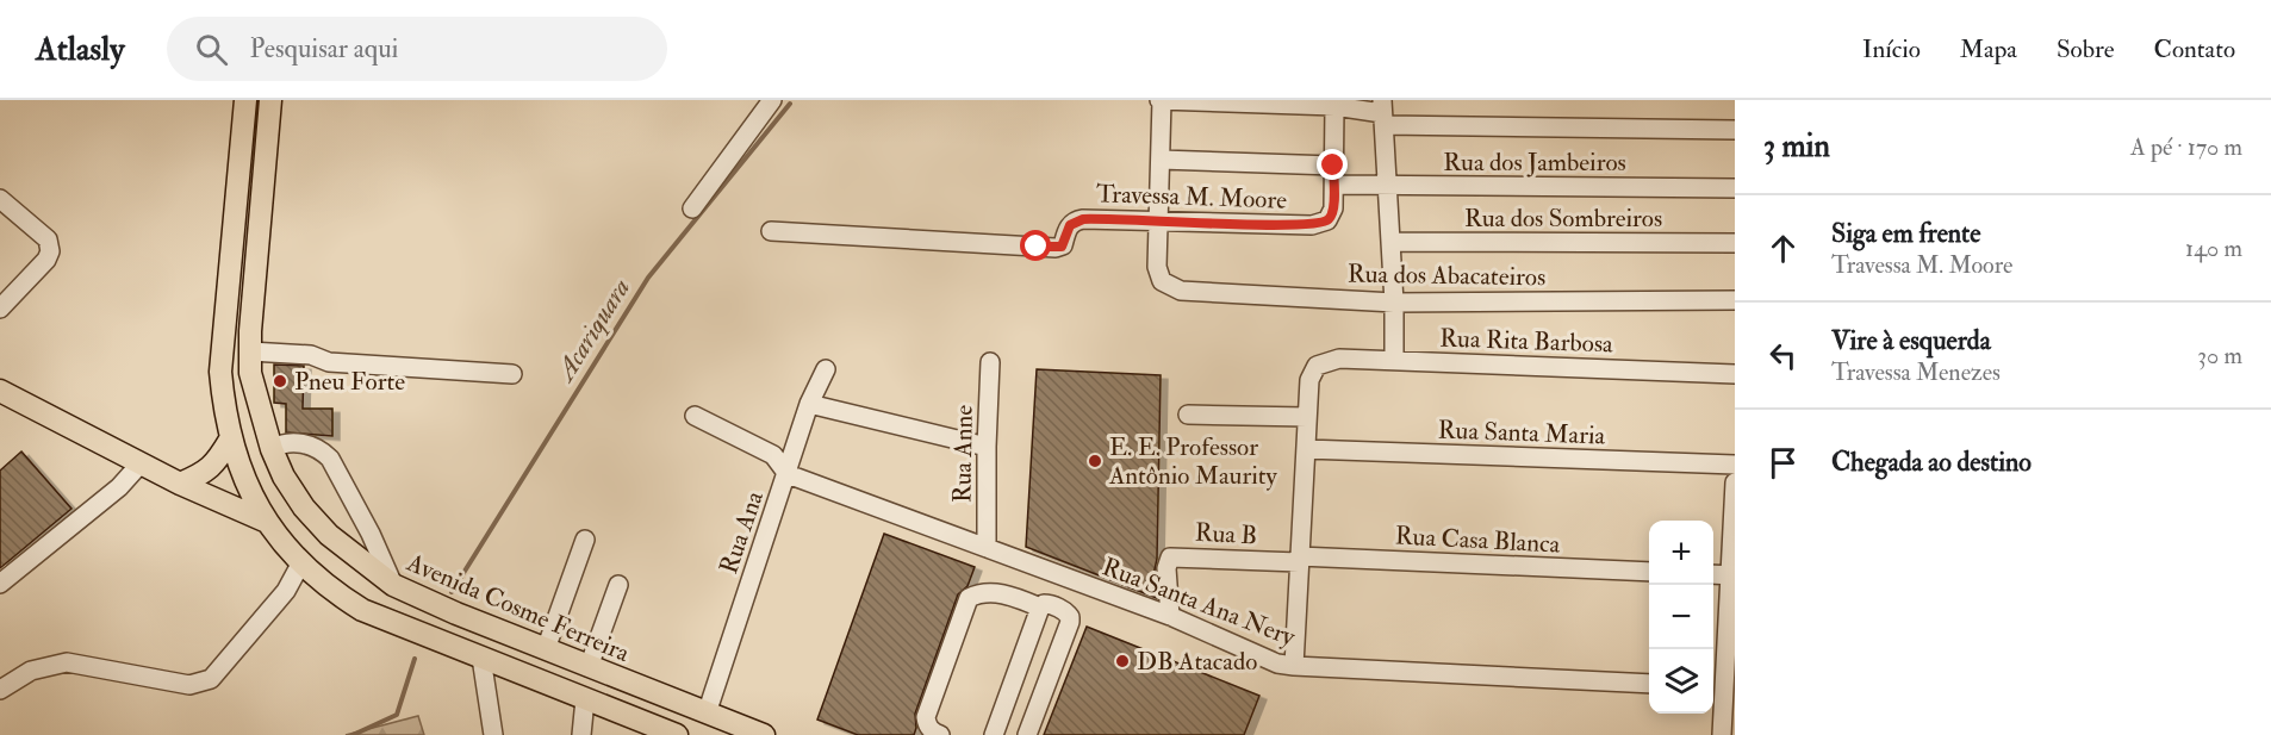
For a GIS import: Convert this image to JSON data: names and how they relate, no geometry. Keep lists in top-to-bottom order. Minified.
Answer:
{"streets":{"main road":["Avenida Cosme Ferreira"],"street":["Rua dos Jambeiros","Travessa M. Moore","Rua dos Sombreiros","Rua dos Abacateiros","Rua Rita Barbosa","Rua Santa Maria","Rua Anne","Rua Ana","Rua B","Rua Casa Blanca","Rua Santa Ana Nery"]},"crossings":[["Rua dos Jambeiros","Travessa M. Moore"],["Travessa M. Moore","Rua dos Abacateiros"],["Rua Anne","Rua Santa Ana Nery"],["Rua Ana","Rua Santa Ana Nery"],["Rua Ana","Avenida Cosme Ferreira"],["Rua B","Rua Casa Blanca"],["Rua B","Rua Santa Ana Nery"]],"water":["Acariquara"],"places":["Pneu Forte","E. E. Professor Antônio Maurity","DB Atacado"],"page":{"header":"Atlasly","search":"Pesquisar aqui","nav":["Início","Mapa","Sobre","Contato"],"heading":["3 min","A pé · 170 m"],"list":[["Siga em frente","Travessa M. Moore","140 m"],["Vire à esquerda","Travessa Menezes","30 m"],"Chegada ao destino"],"map_buttons":["+","−"]}}
